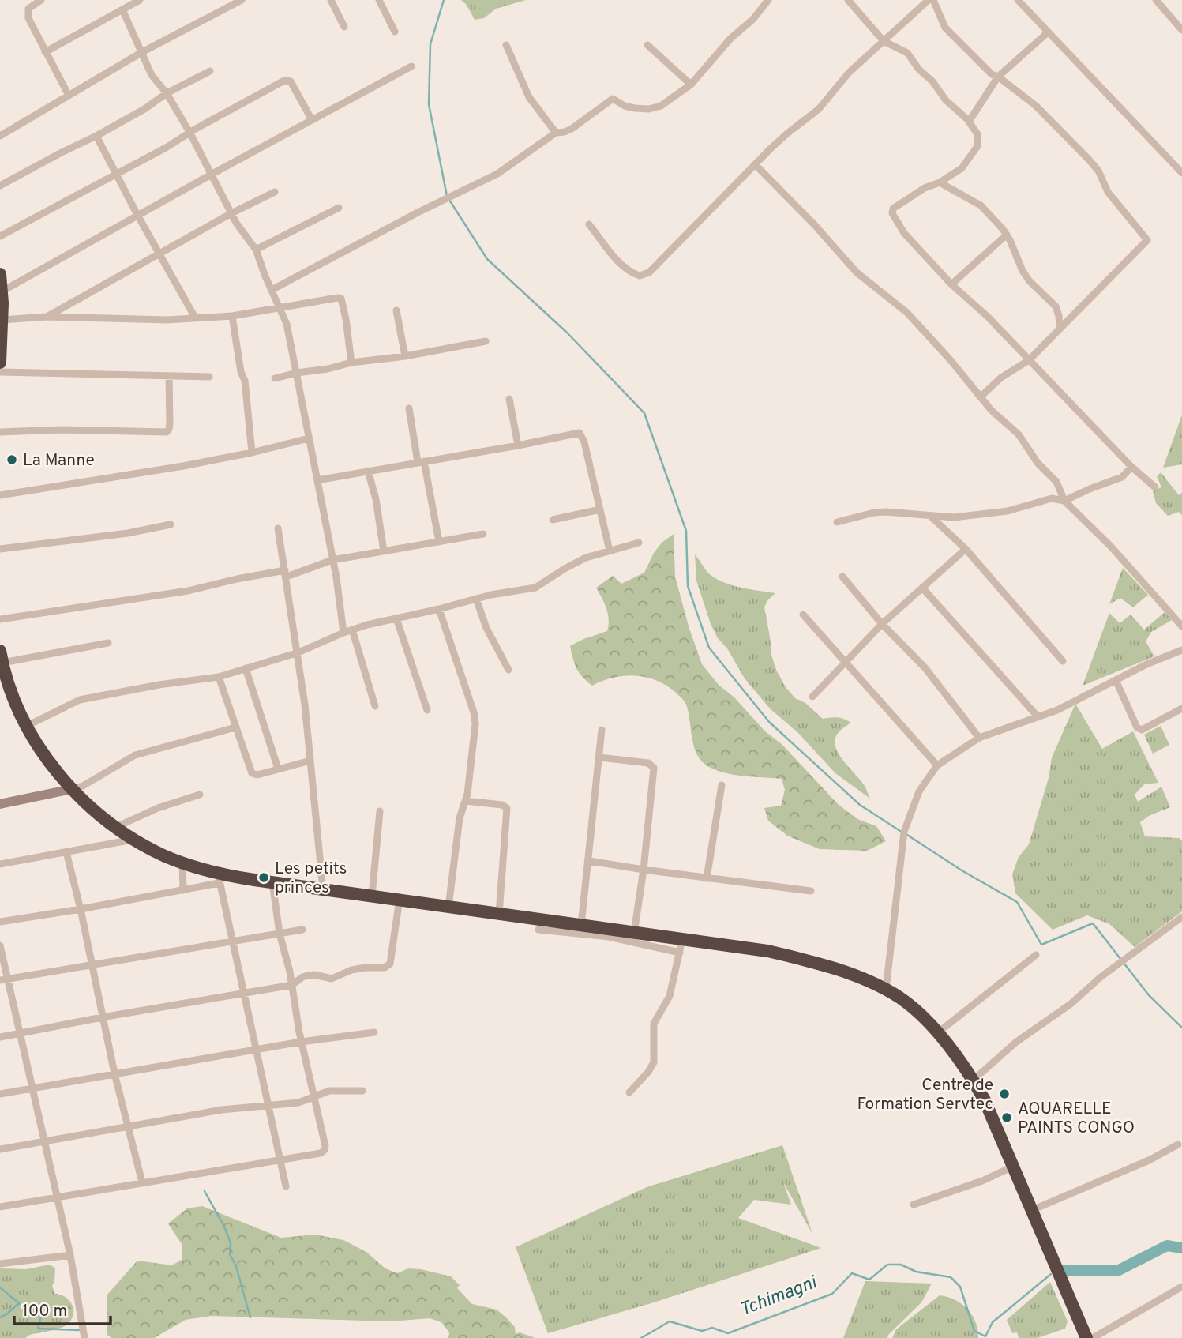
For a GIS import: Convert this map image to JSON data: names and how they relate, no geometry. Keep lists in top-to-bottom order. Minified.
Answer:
{"water":["Tchimagni"],"places":["La Manne","Les petits princes","Centre de Formation Servtec","AQUARELLE PAINTS CONGO"],"scale_bar":"100 m"}
